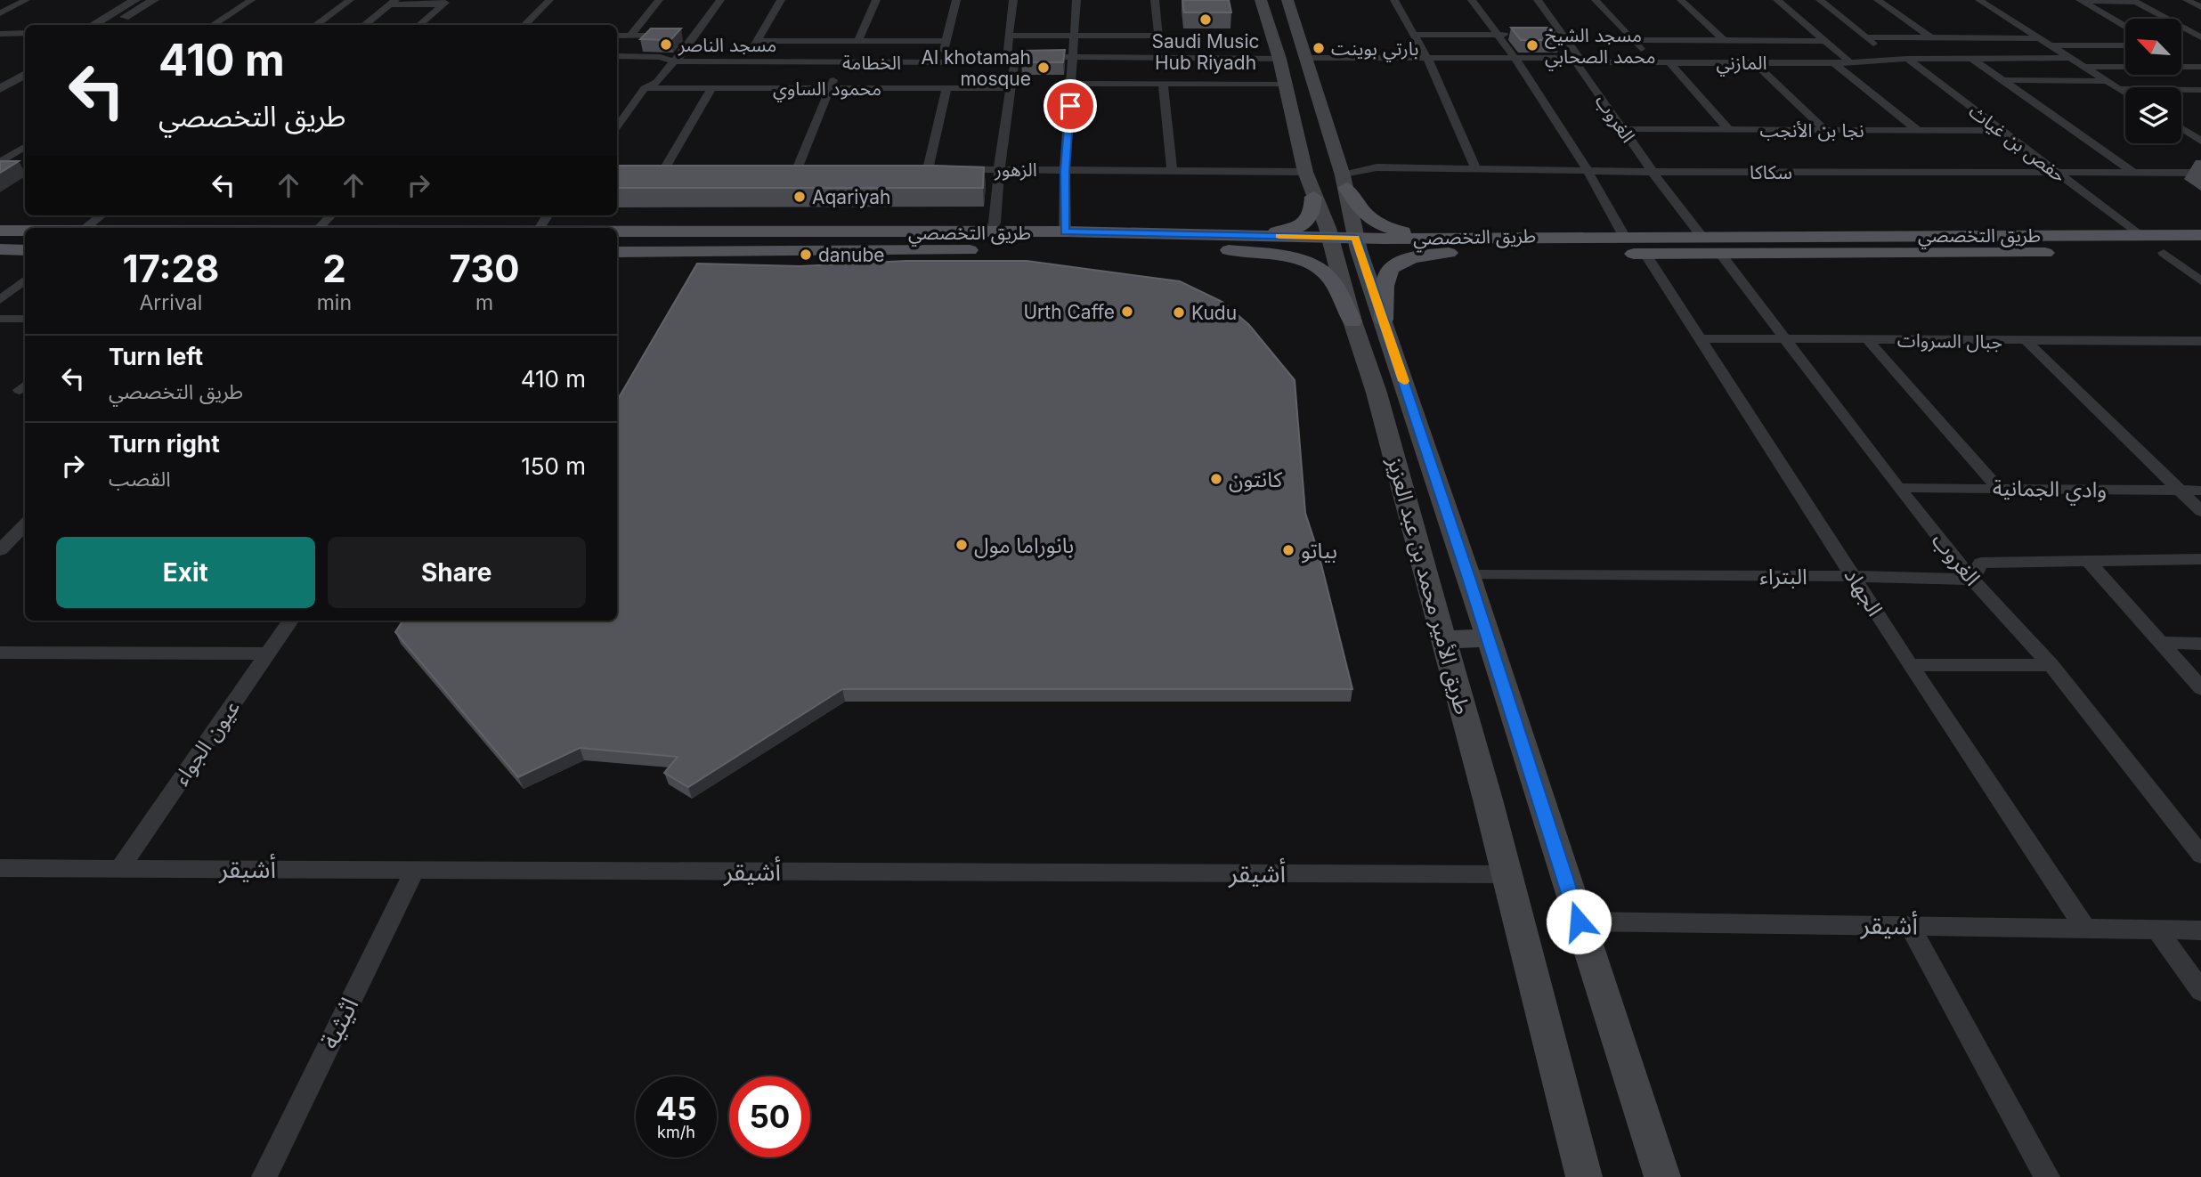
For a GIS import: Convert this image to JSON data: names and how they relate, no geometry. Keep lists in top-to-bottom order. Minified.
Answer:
{"streets":{"main road":["طريق التخصصي","طريق الأمير محمد بن عبد العزيز"],"street":["الخطامة","المازني","محمود الساوي","الغروب","نجا بن الأنجب","حفص بن غياث","الزهور","سكاكا","جبال السروات","وادي الجمانية","البتراء","الجهاد","عيون الجواء","أشيقر","اثيثية"]},"crossings":[["الخطامة","طريق الأمير محمد بن عبد العزيز"],["المازني","الغروب"],["المازني","حفص بن غياث"],["محمود الساوي","الزهور"],["الغروب","نجا بن الأنجب"],["الغروب","سكاكا"],["الغروب","طريق التخصصي"],["الغروب","جبال السروات"],["الغروب","وادي الجمانية"],["الغروب","البتراء"],["نجا بن الأنجب","حفص بن غياث"],["حفص بن غياث","سكاكا"],["حفص بن غياث","طريق التخصصي"],["الزهور","طريق الأمير محمد بن عبد العزيز"],["سكاكا","طريق الأمير محمد بن عبد العزيز"],["طريق التخصصي","طريق الأمير محمد بن عبد العزيز"],["طريق التخصصي","الجهاد"],["جبال السروات","الجهاد"],["البتراء","طريق الأمير محمد بن عبد العزيز"],["البتراء","الجهاد"],["طريق الأمير محمد بن عبد العزيز","أشيقر"],["الجهاد","أشيقر"],["عيون الجواء","أشيقر"],["أشيقر","اثيثية"]],"places":["Saudi Music Hub Riyadh","مسجد الناصر","مسجد الشيخ محمد الصحابي","بارتي بوينت","Al khotamah mosque","Aqariyah","danube","Urth Caffe","Kudu","كانتون","بانوراما مول","بياتو"],"north":"top left","page":{"turn":["410 m","طريق التخصصي"],"eta":["17:28","Arrival","2","min","730","m"],"list":[{"name":"Turn left","note":"طريق التخصصي","value":"410 m"},{"name":"Turn right","note":"القصب","value":"150 m"}],"buttons":["Exit","Share"],"speed":"45 km/h","limit":"50"}}
